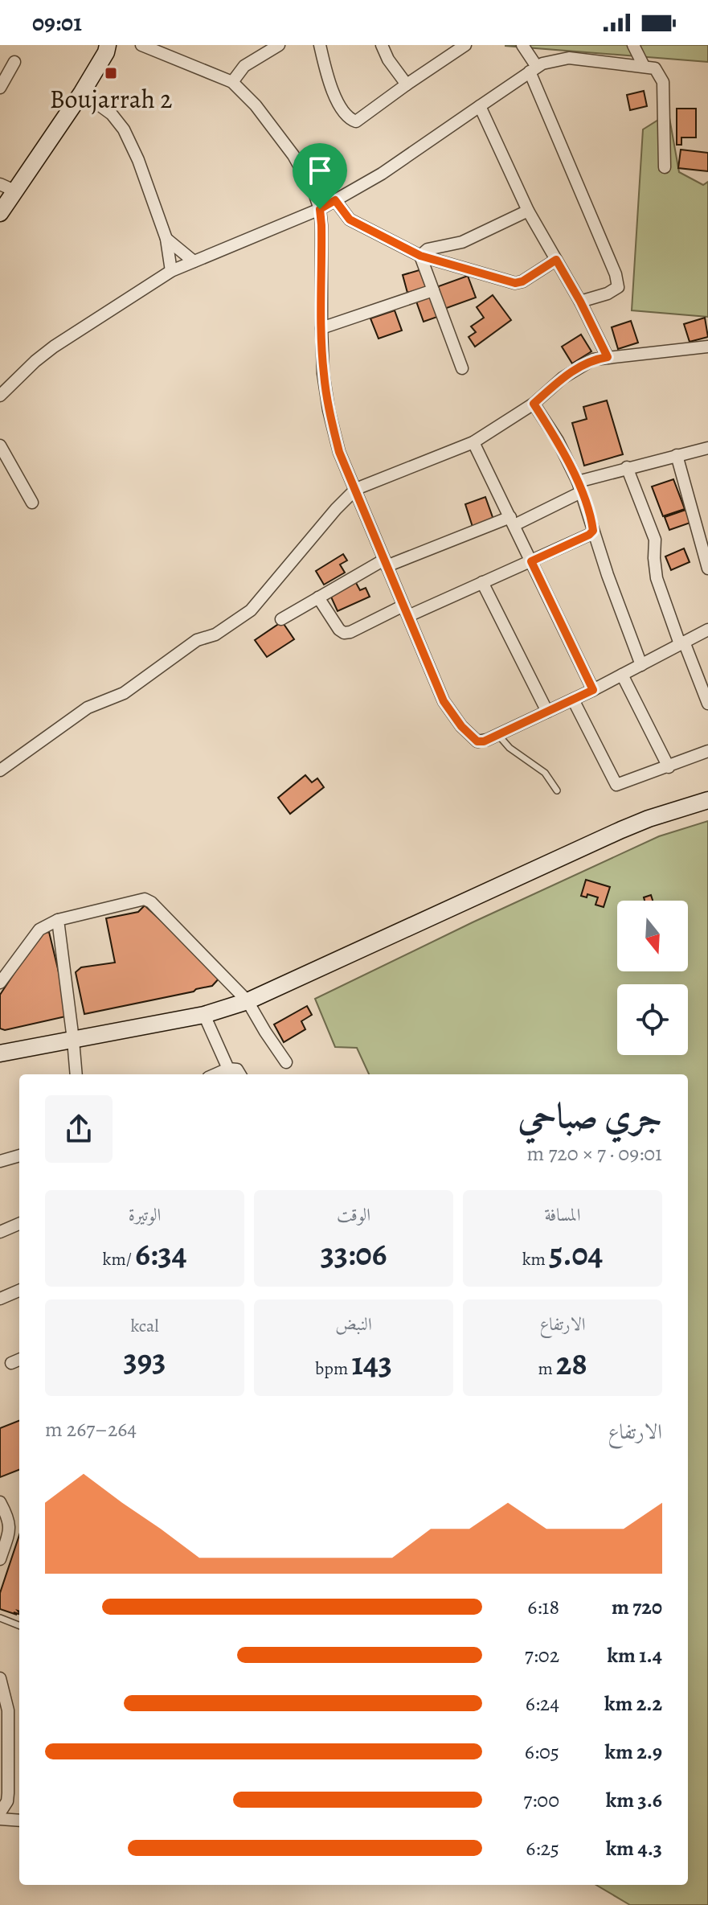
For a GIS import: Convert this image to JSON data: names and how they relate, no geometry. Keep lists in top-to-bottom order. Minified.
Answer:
{"places":{"transit":["Boujarrah 2"]},"north":"bottom","page":{"status":"09:01","heading":["جري صباحي","09:01 · 7 × 720 m"],"stats":[["المسافة","5.04 km"],["الوقت","33:06"],["الوتيرة","6:34 /km"],["الارتفاع","28 m"],["النبض","143 bpm"],["kcal","393"]],"chart":["الارتفاع","264–267 m"],"list":[{"name":"720 m","note":"6:18"},{"name":"1.4 km","note":"7:02"},{"name":"2.2 km","note":"6:24"},{"name":"2.9 km","note":"6:05"},{"name":"3.6 km","note":"7:00"},{"name":"4.3 km","note":"6:25"}]}}
